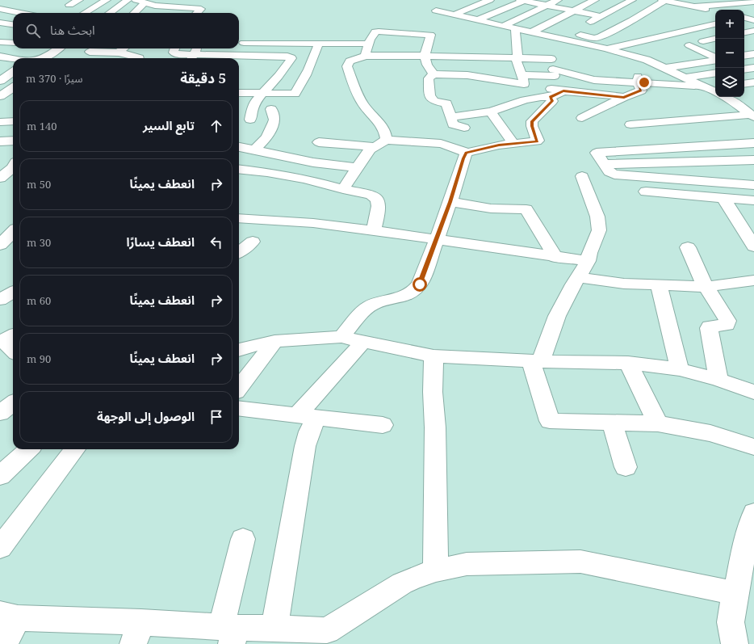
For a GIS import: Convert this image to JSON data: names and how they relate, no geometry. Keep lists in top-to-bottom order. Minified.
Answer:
{"page":{"map_buttons":["+","−"],"search":"ابحث هنا","heading":["5 دقيقة","سيرًا · 370 m"],"list":[["تابع السير","140 m"],["انعطف يمينًا","50 m"],["انعطف يسارًا","30 m"],["انعطف يمينًا","60 m"],["انعطف يمينًا","90 m"],"الوصول إلى الوجهة"]}}
